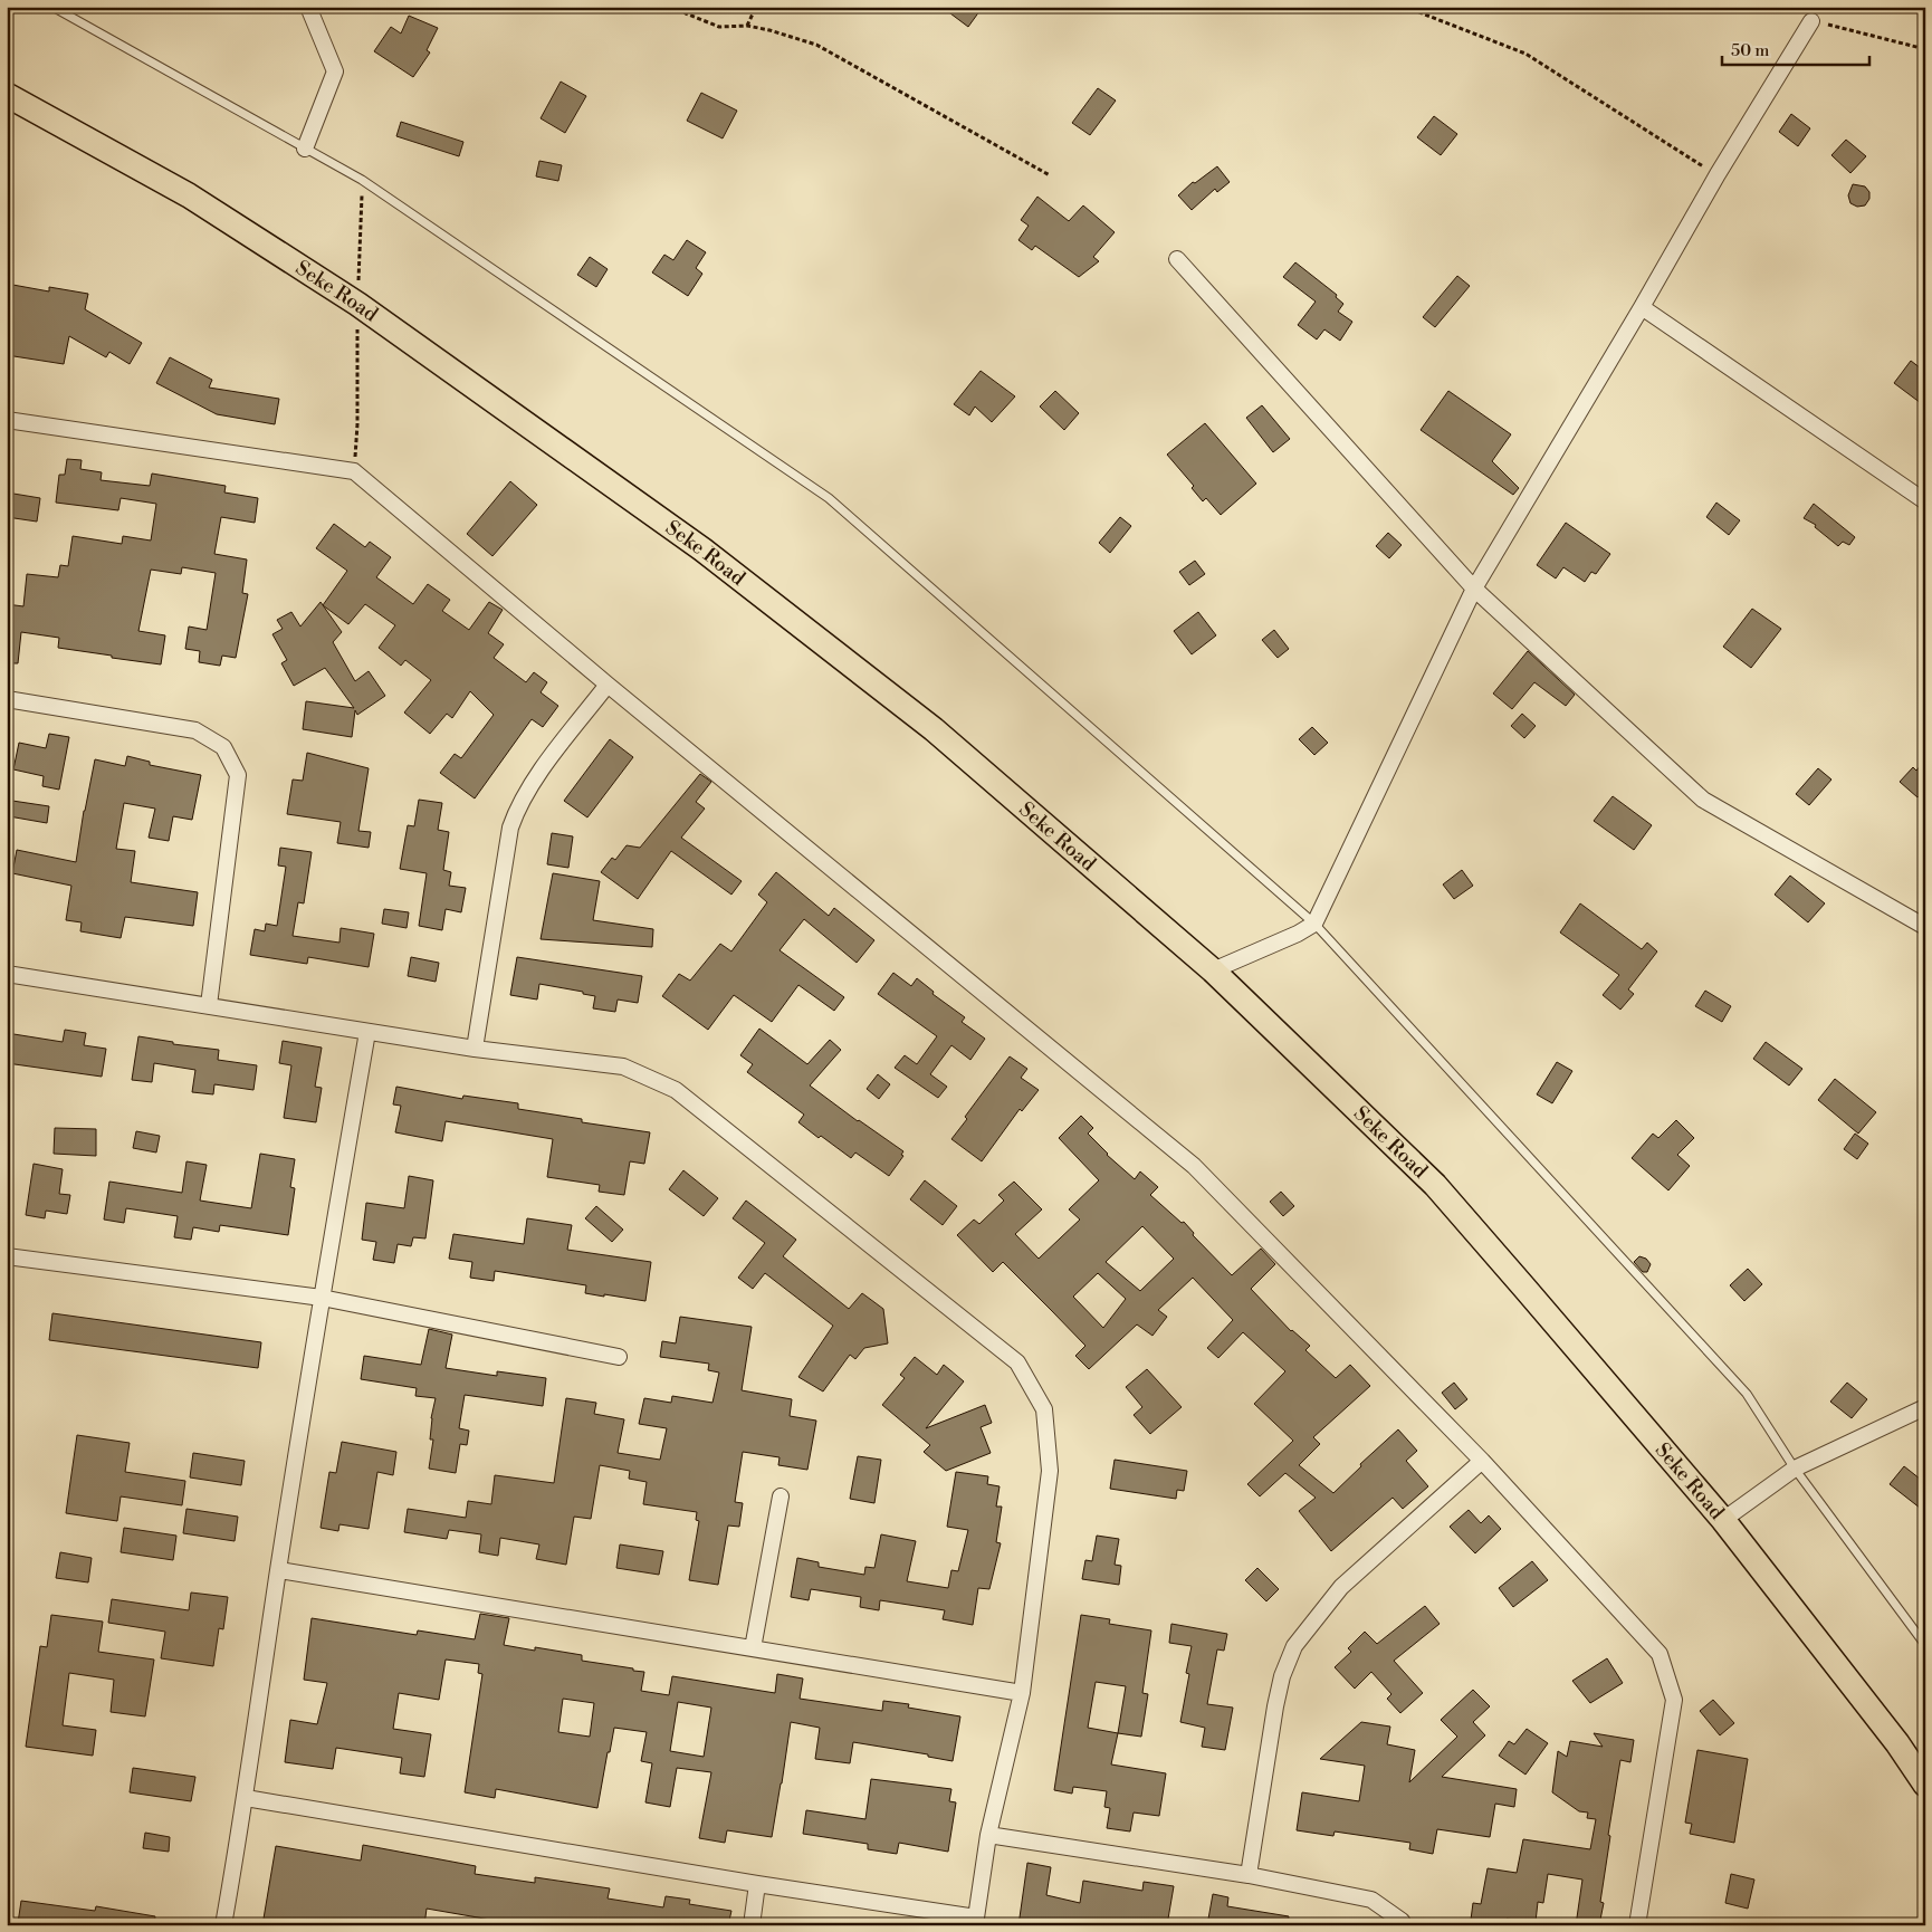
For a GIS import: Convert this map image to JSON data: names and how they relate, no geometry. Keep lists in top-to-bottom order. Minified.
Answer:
{"streets":{"main road":["Seke Road"]},"scale_bar":"50 m"}
